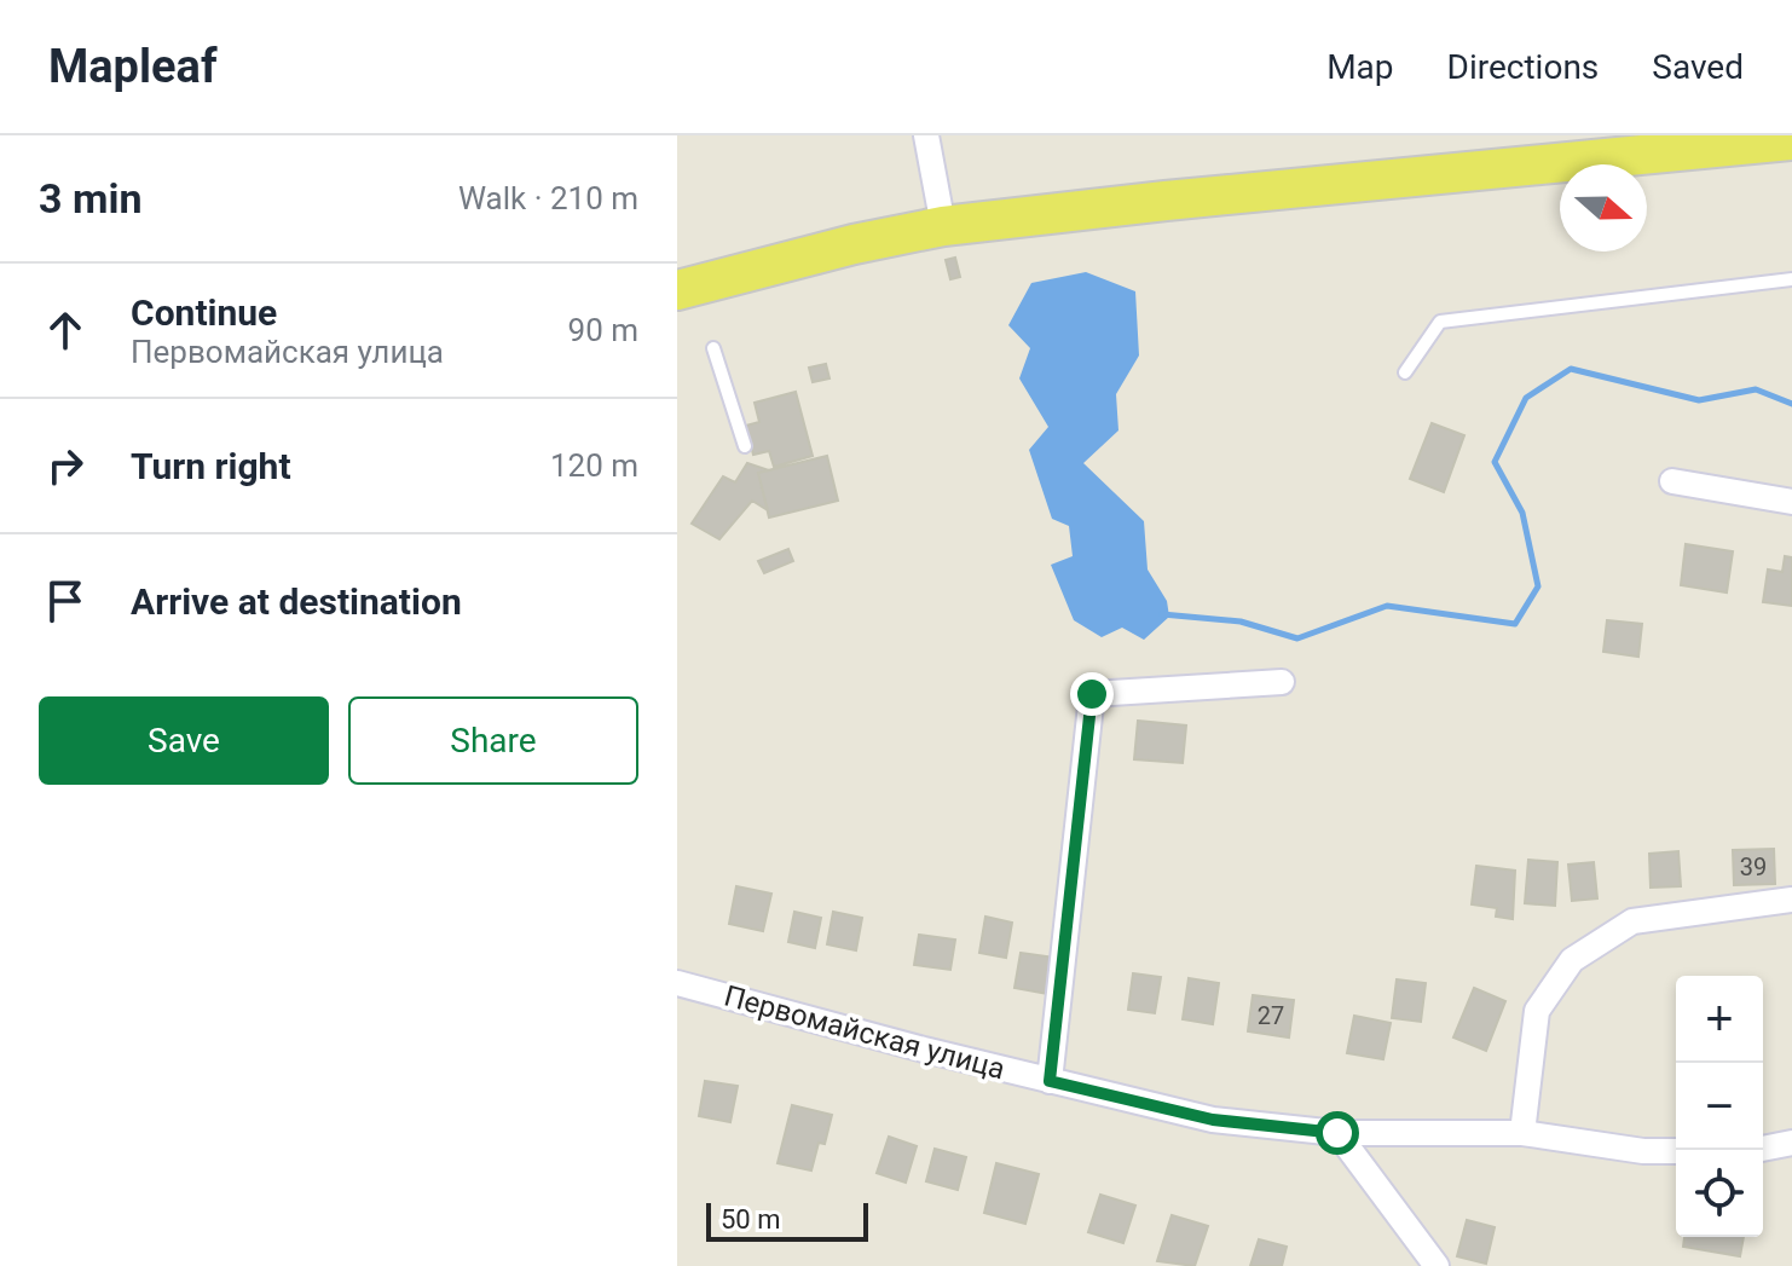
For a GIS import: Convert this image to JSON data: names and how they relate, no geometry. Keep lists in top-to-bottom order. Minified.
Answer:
{"streets":{"street":["Первомайская улица"]},"house_numbers":["39","27"],"scale_bar":"50 m","north":"right","page":{"header":"Mapleaf","nav":["Map","Directions","Saved"],"heading":["3 min","Walk · 210 m"],"list":[["Continue","Первомайская улица","90 m"],["Turn right","120 m"],"Arrive at destination"],"buttons":["Save","Share"],"map_buttons":["+","−"],"scale":"50 m"}}
